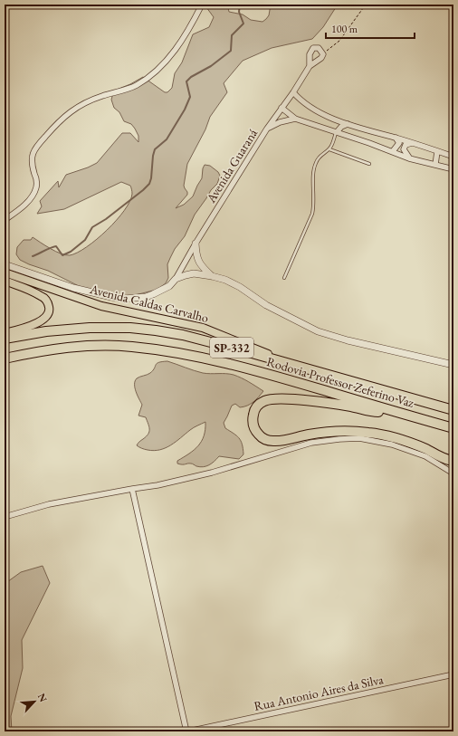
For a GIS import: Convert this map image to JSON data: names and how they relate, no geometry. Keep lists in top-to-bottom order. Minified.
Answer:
{"streets":{"highway":["SP-332","Rodovia Professor Zeferino Vaz"],"main road":["Avenida Caldas Carvalho"],"street":["Avenida Guaraná","Rua Antonio Aires da Silva"]},"crossings":[["Avenida Guaraná","Avenida Caldas Carvalho"],["Avenida Caldas Carvalho","Rodovia Professor Zeferino Vaz"]],"scale_bar":"100 m","north":"top right"}
